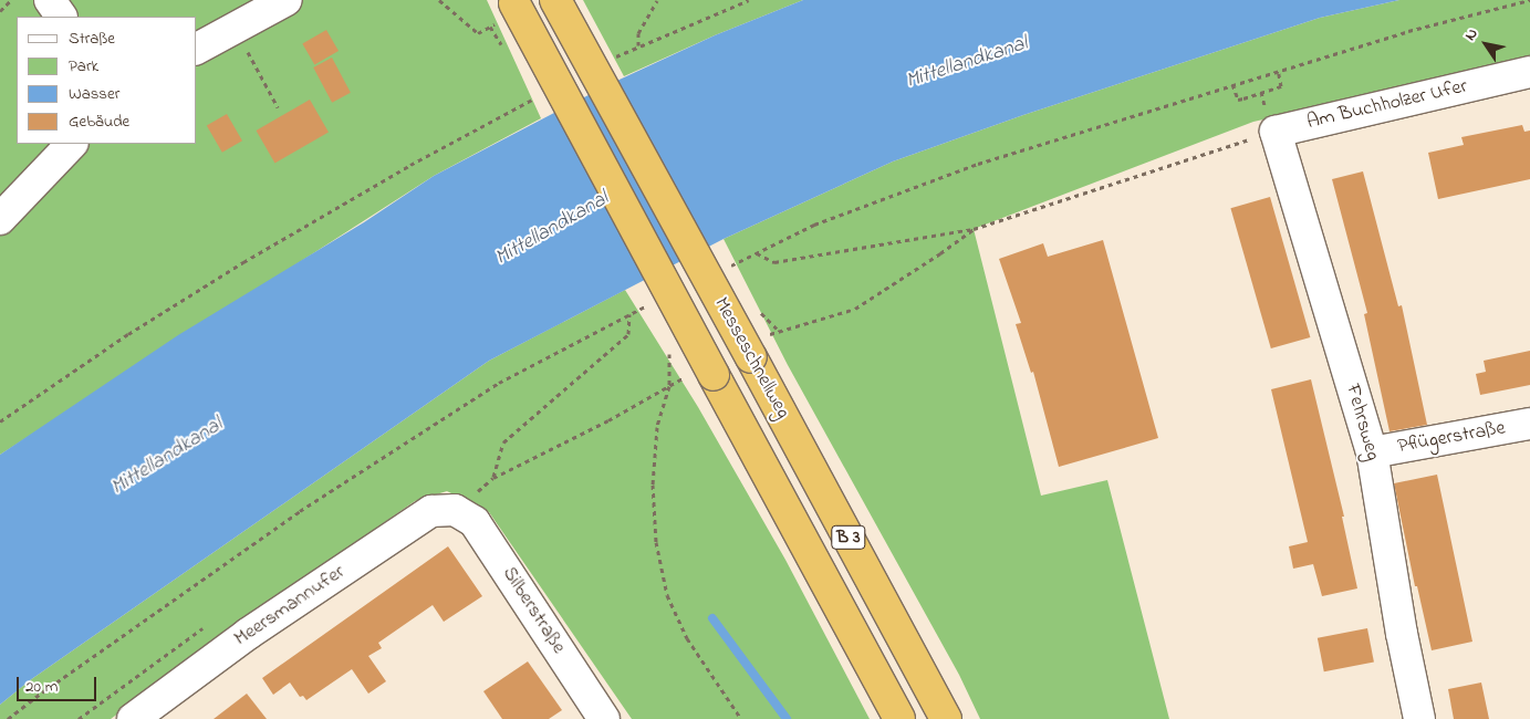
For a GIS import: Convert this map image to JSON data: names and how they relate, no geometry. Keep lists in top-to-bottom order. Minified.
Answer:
{"streets":{"highway":["Messeschnellweg","B 3"],"street":["Am Buchholzer Ufer","Fehrsweg","Pflügerstraße","Meersmannufer","Silberstraße"]},"crossings":[["Am Buchholzer Ufer","Fehrsweg"],["Fehrsweg","Pflügerstraße"],["Meersmannufer","Silberstraße"]],"water":["Mittellandkanal"],"legend":["Straße","Park","Wasser","Gebäude"],"scale_bar":"20 m","north":"top left"}
